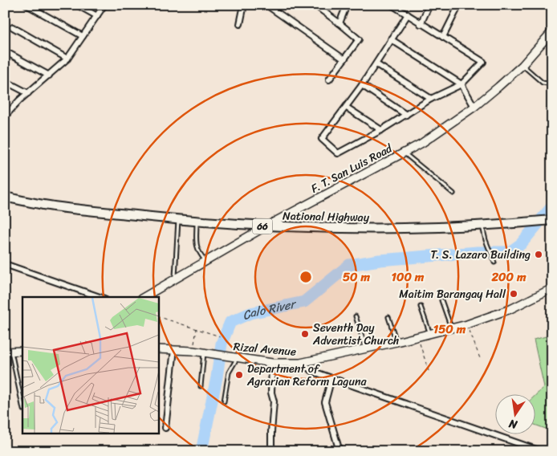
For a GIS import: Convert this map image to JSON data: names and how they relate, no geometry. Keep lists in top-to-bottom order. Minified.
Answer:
{"streets":{"main road":["F. T. San Luis Road","National Highway","66","Rizal Avenue"]},"crossings":[["F. T. San Luis Road","National Highway"]],"water":["Calo River"],"places":["T. S. Lazaro Building","Maitim Barangay Hall","Seventh Day Adventist Church","Department of Agrarian Reform Laguna"],"north":"bottom","rings":["50 m","100 m","200 m","150 m"]}
